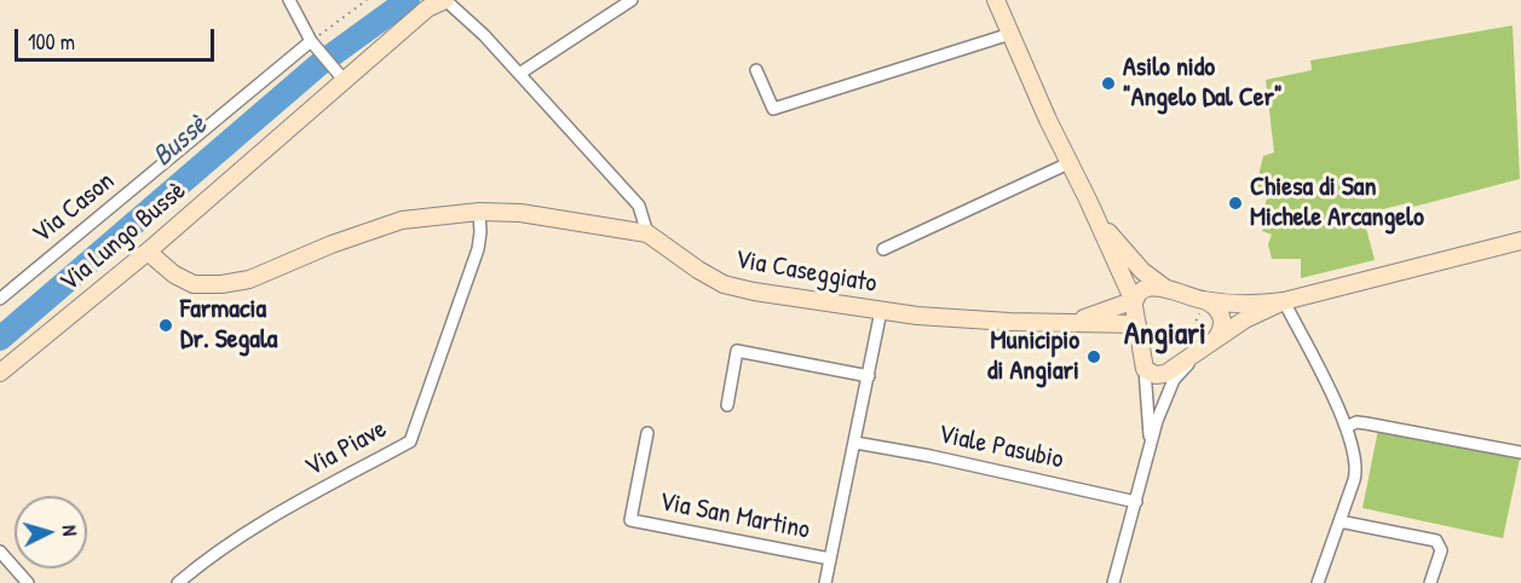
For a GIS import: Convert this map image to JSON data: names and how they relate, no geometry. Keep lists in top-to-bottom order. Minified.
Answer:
{"streets":{"street":["Via Cason","Via Lungo Bussè","Via Caseggiato","Viale Pasubio","Via Piave","Via San Martino"]},"districts":["Angiari"],"water":["Bussè"],"places":["Asilo nido \"Angelo Dal Cer\"","Chiesa di San Michele Arcangelo","Farmacia Dr. Segala","Municipio di Angiari"],"scale_bar":"100 m","north":"right"}
